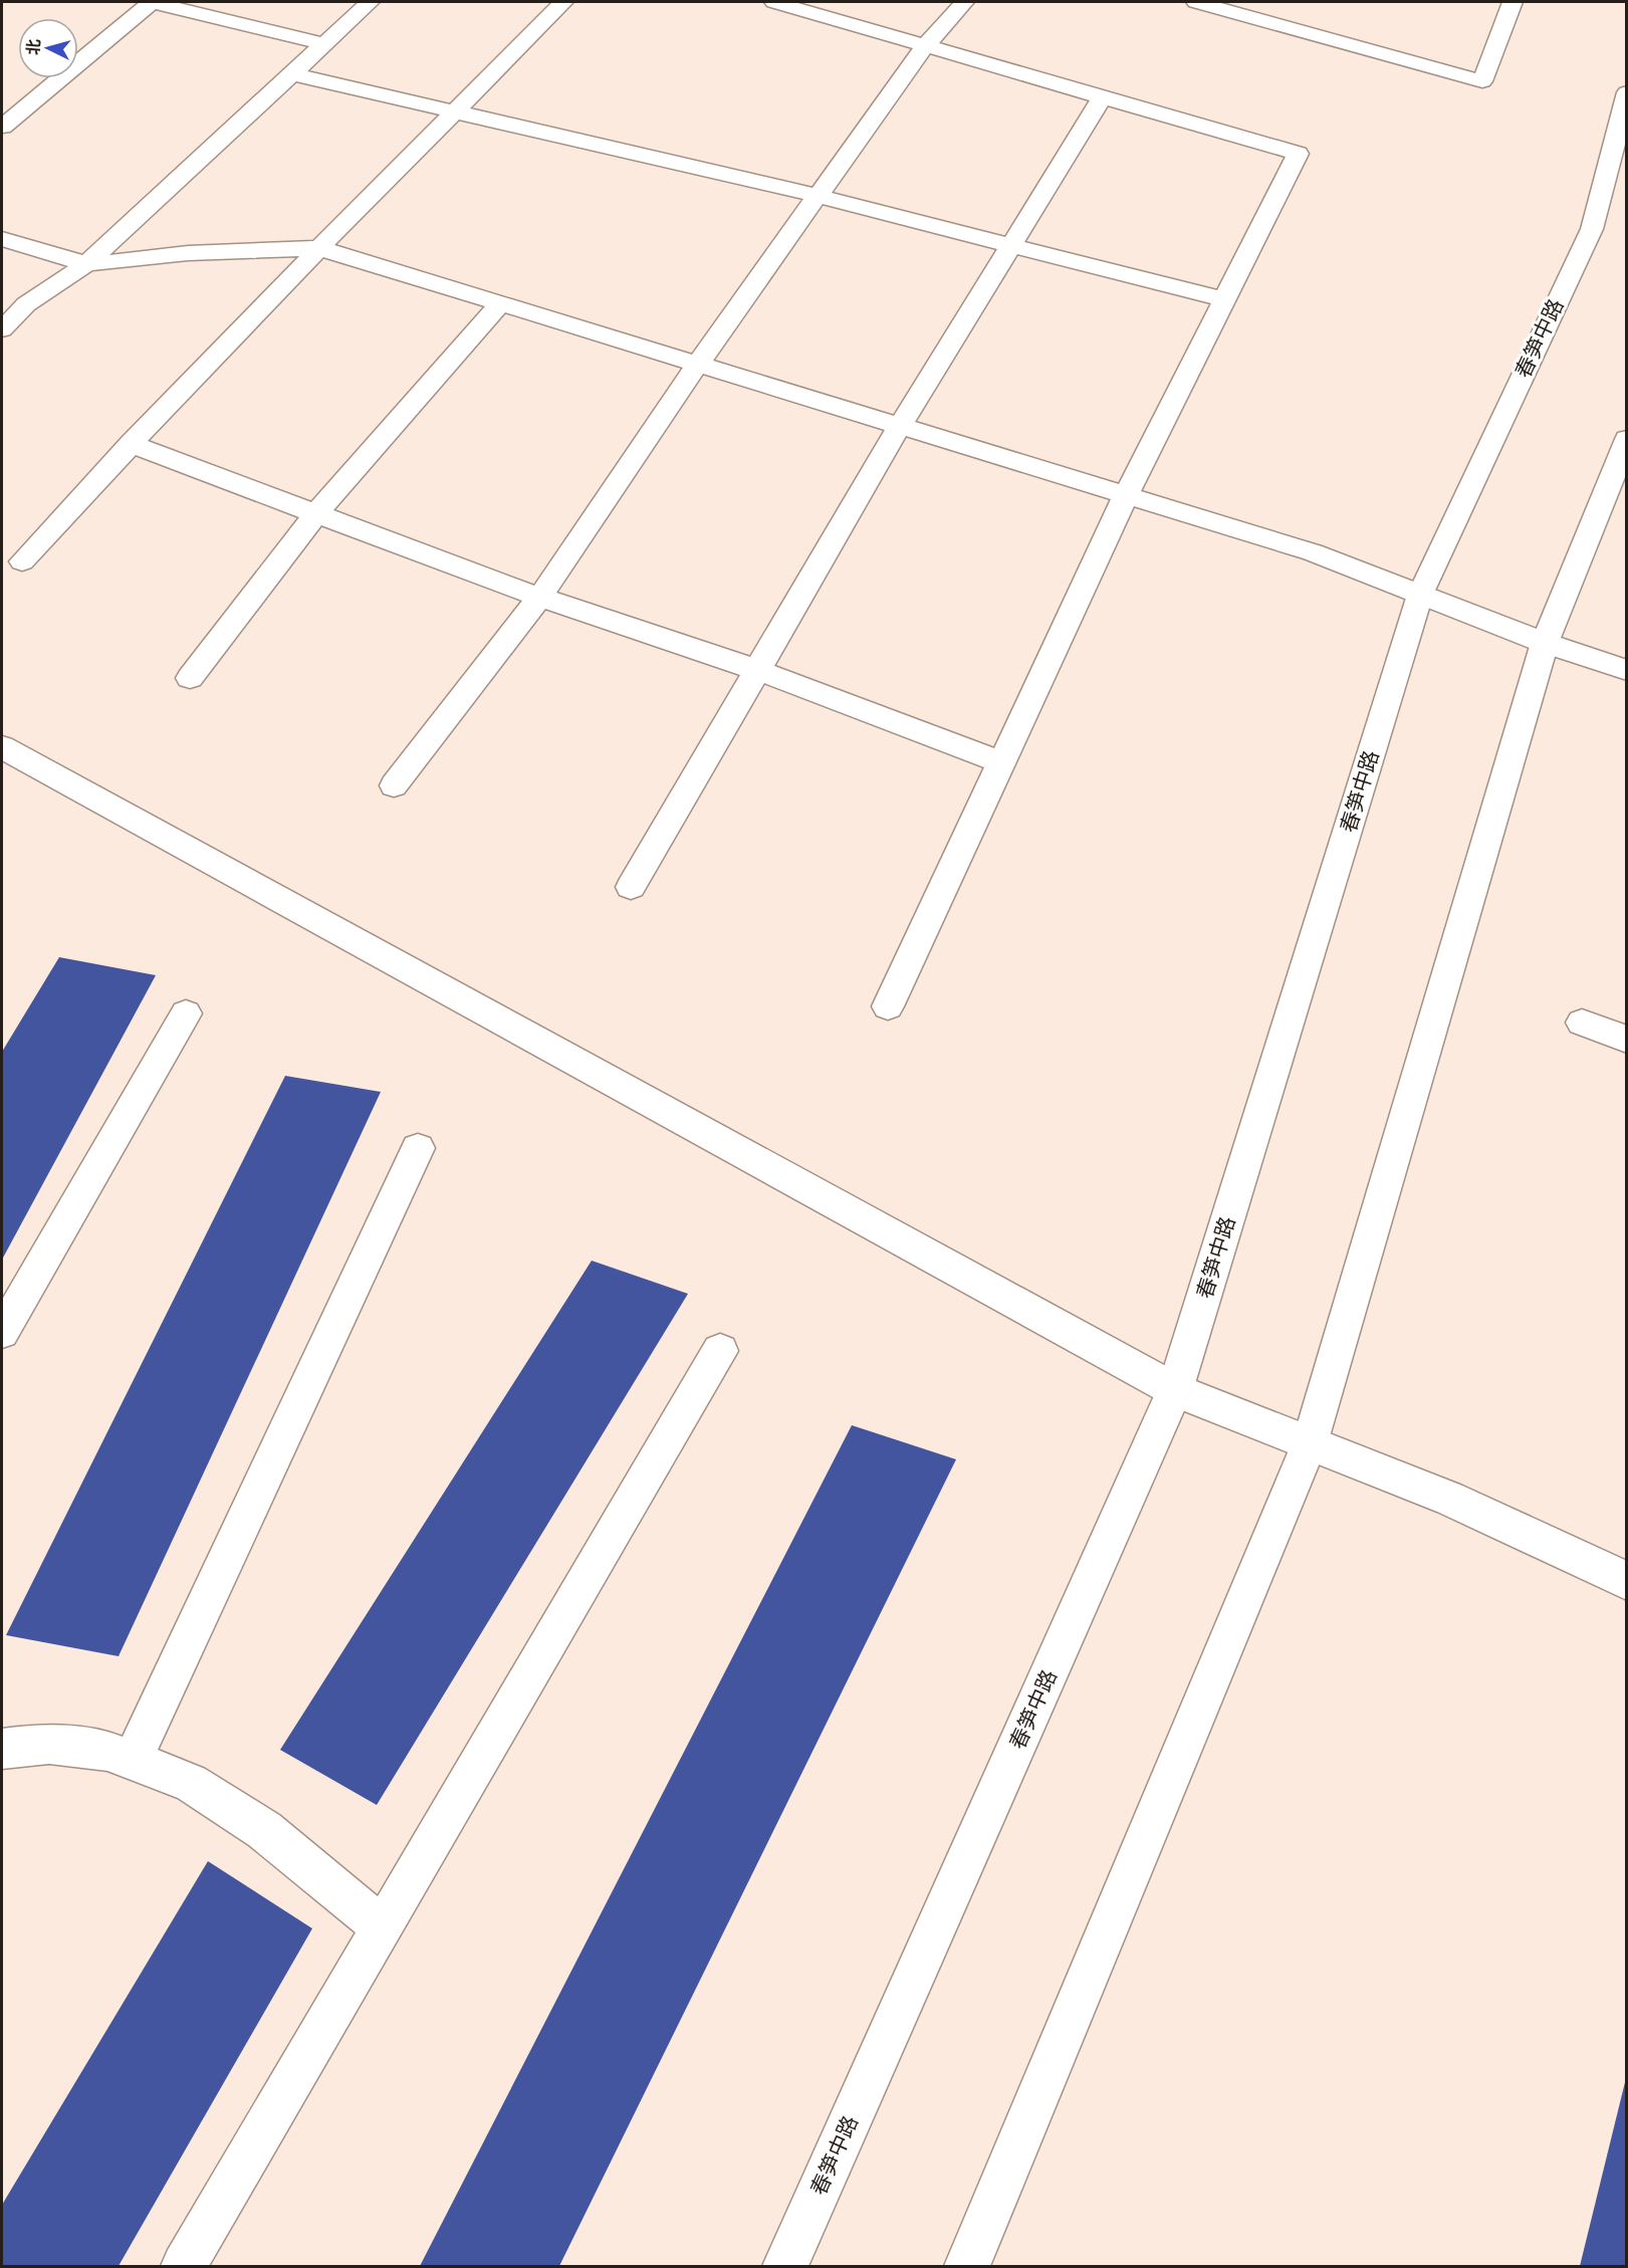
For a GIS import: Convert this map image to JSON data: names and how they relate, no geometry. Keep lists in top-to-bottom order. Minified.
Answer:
{"streets":{"street":["春笋中路"]},"north":"left"}
